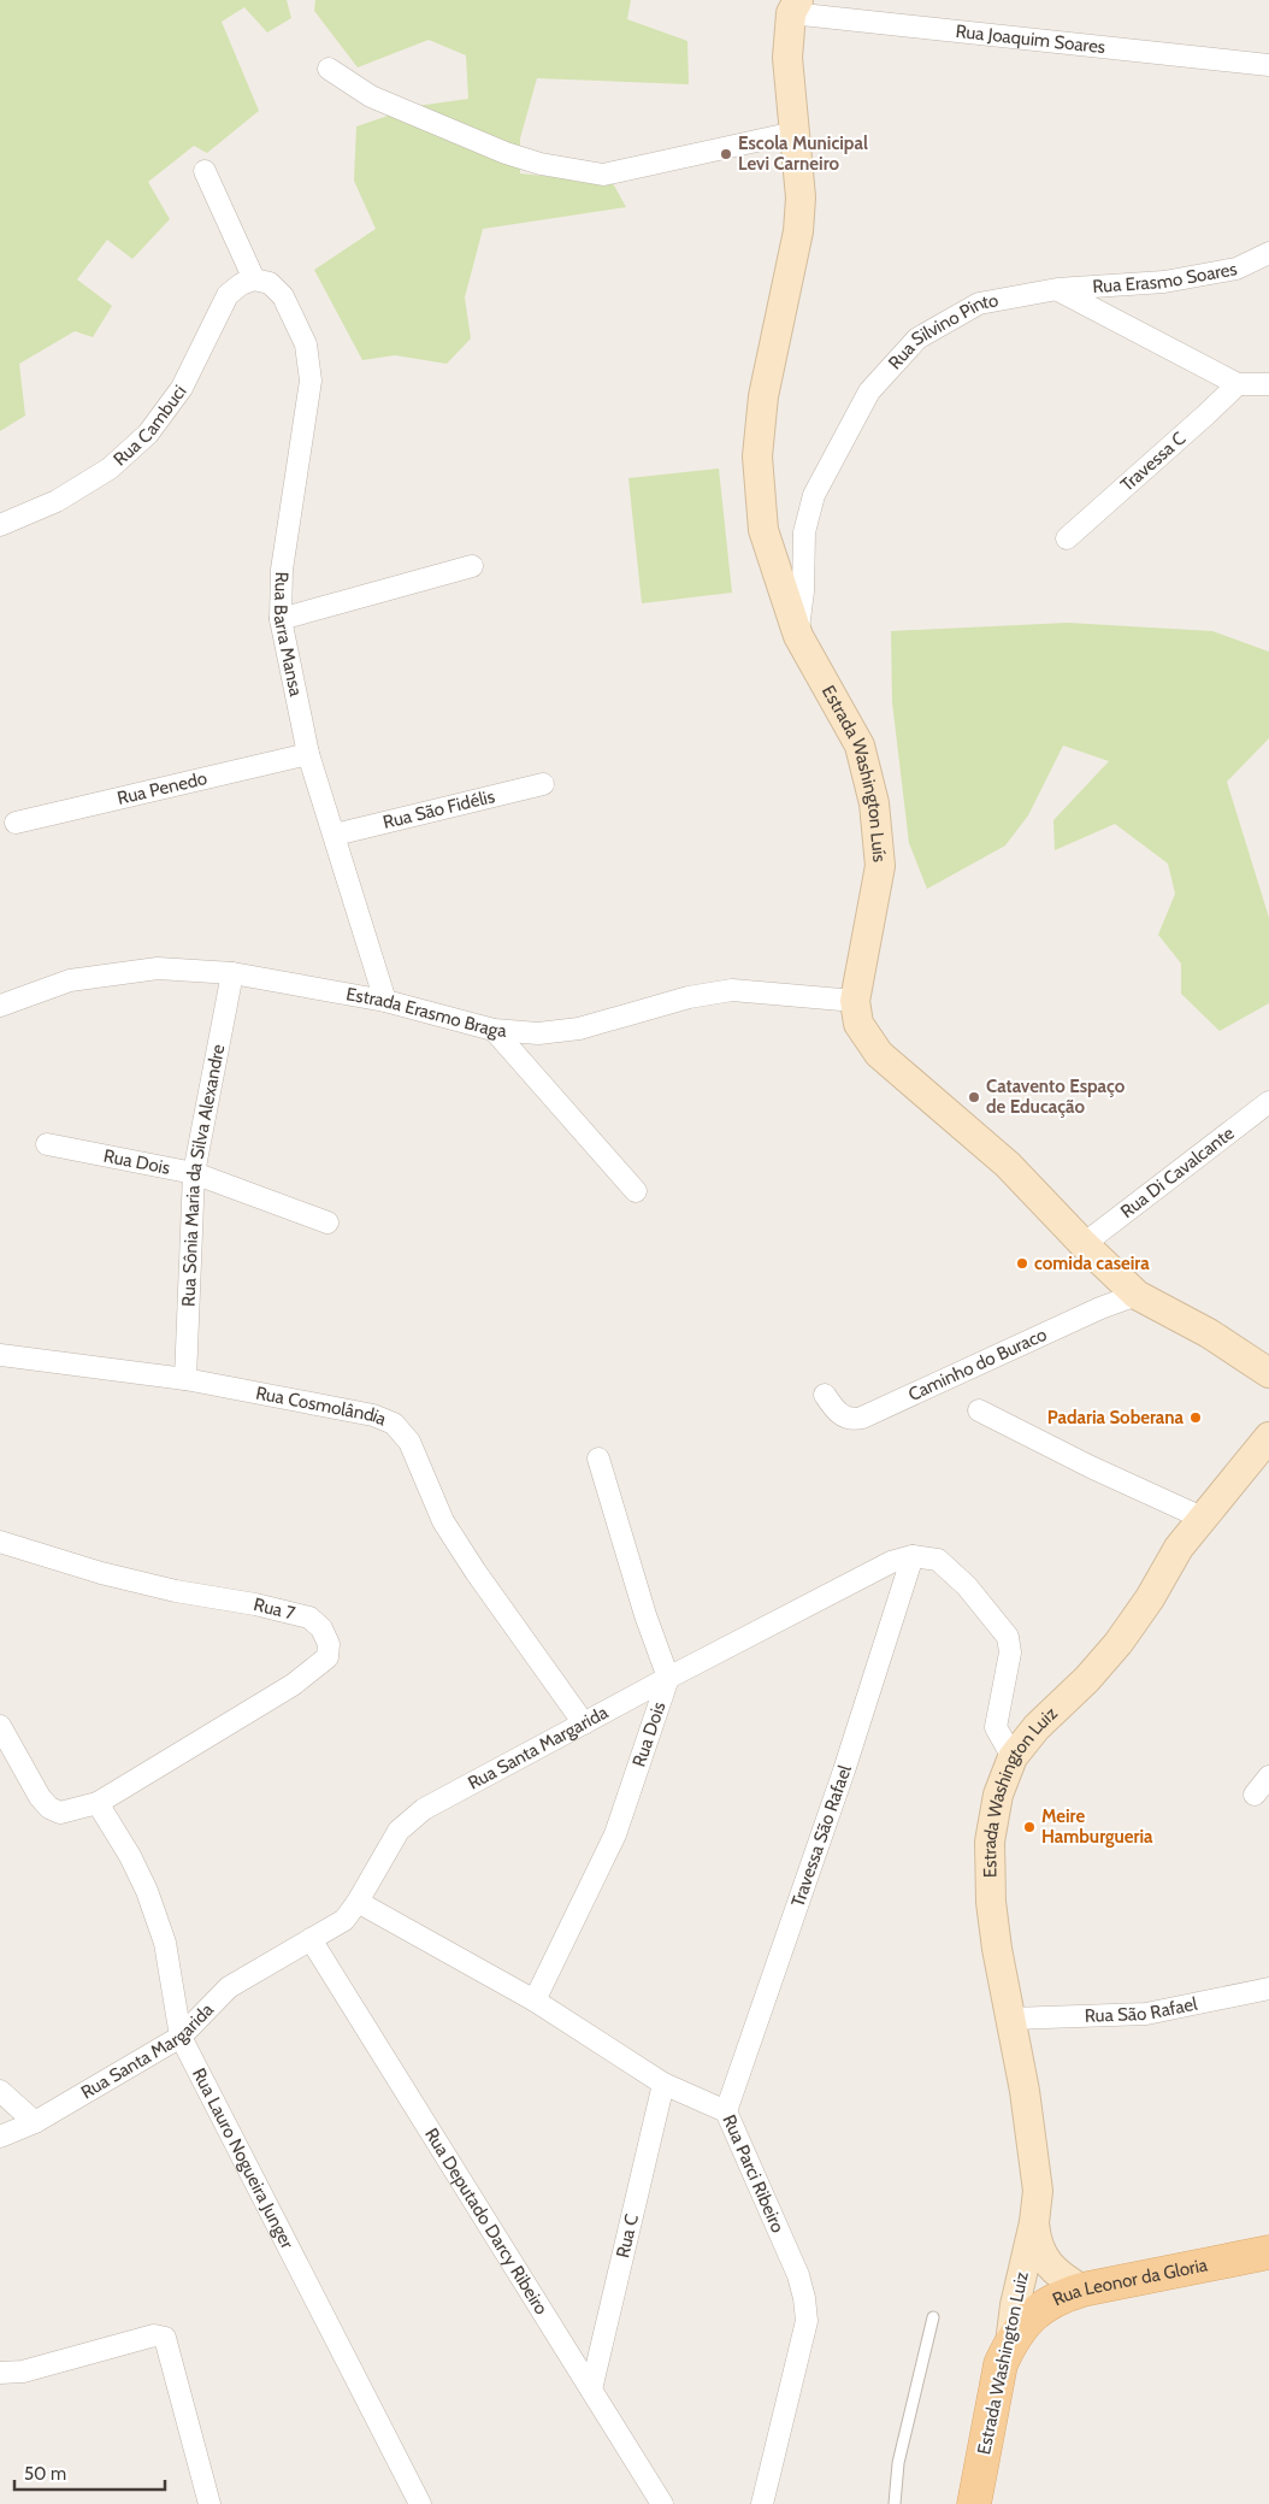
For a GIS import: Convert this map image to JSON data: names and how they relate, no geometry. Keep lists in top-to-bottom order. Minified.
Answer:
{"streets":{"main road":["Estrada Washington Luiz","Rua Leonor da Gloria"],"street":["Rua Joaquim Soares","Rua Erasmo Soares","Rua Silvino Pinto","Rua Cambuci","Travessa C","Rua Barra Mansa","Estrada Washington Luís","Rua Penedo","Rua São Fidélis","Estrada Erasmo Braga","Rua Dois","Rua Di Cavalcante","Rua Sônia Maria da Silva Alexandre","Caminho do Buraco","Rua Cosmolândia","Rua 7","Rua Santa Margarida","Travessa São Rafael","Rua São Rafael","Rua Lauro Nogueira Junger","Rua Parci Ribeiro","Rua Deputado Darcy Ribeiro","Rua C"]},"crossings":[["Rua Joaquim Soares","Estrada Washington Luís"],["Rua Erasmo Soares","Rua Silvino Pinto"],["Rua Silvino Pinto","Estrada Washington Luís"],["Rua Cambuci","Rua Barra Mansa"],["Rua Barra Mansa","Rua Penedo"],["Rua Barra Mansa","Rua São Fidélis"],["Rua Barra Mansa","Estrada Erasmo Braga"],["Estrada Washington Luís","Estrada Erasmo Braga"],["Estrada Washington Luís","Rua Di Cavalcante"],["Estrada Washington Luís","Caminho do Buraco"],["Estrada Erasmo Braga","Rua Sônia Maria da Silva Alexandre"],["Rua Dois","Rua Sônia Maria da Silva Alexandre"],["Rua Dois","Rua Santa Margarida"],["Rua Dois","Rua Parci Ribeiro"],["Rua Sônia Maria da Silva Alexandre","Rua Cosmolândia"],["Rua Cosmolândia","Rua Santa Margarida"],["Rua 7","Rua Lauro Nogueira Junger"],["Rua Santa Margarida","Travessa São Rafael"],["Rua Santa Margarida","Rua Lauro Nogueira Junger"],["Rua Santa Margarida","Rua Parci Ribeiro"],["Rua Santa Margarida","Rua Deputado Darcy Ribeiro"],["Estrada Washington Luiz","Rua São Rafael"],["Estrada Washington Luiz","Rua Leonor da Gloria"],["Travessa São Rafael","Rua Parci Ribeiro"],["Rua Parci Ribeiro","Rua C"],["Rua Deputado Darcy Ribeiro","Rua C"]],"places":["Escola Municipal Levi Carneiro","Catavento Espaço de Educação","comida caseira","Padaria Soberana","Meire Hamburgueria"],"scale_bar":"50 m"}
